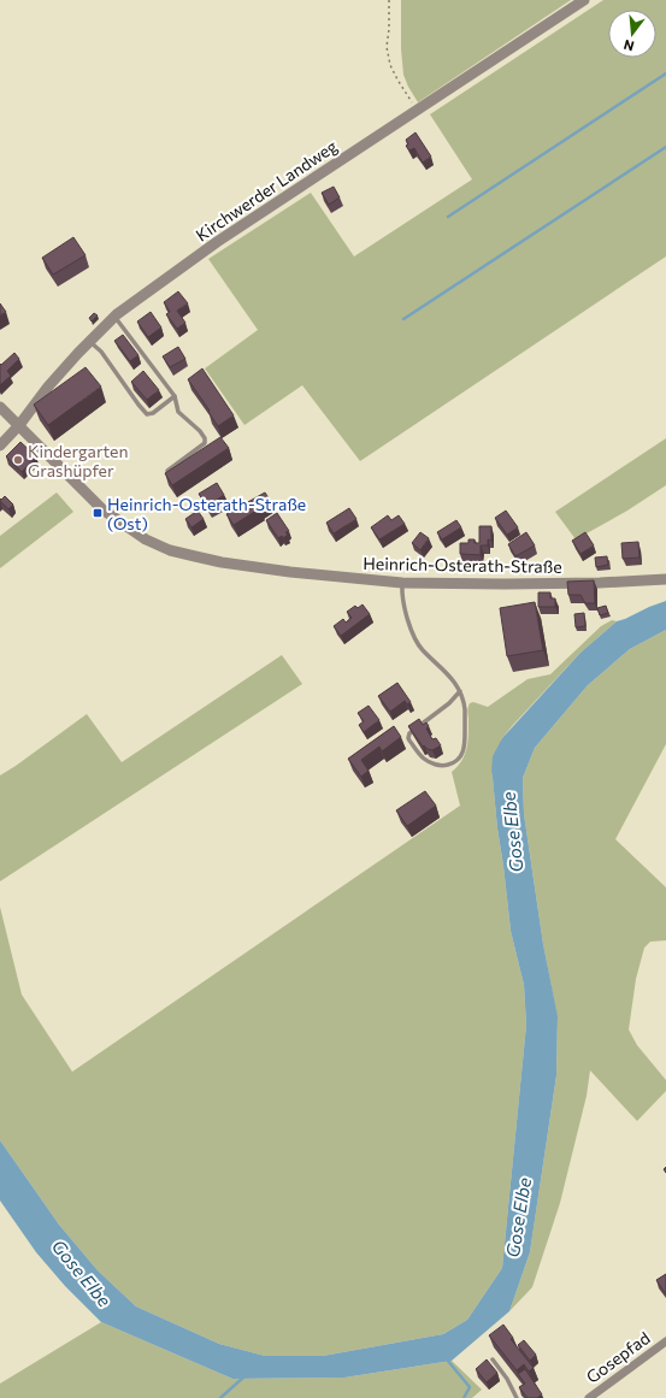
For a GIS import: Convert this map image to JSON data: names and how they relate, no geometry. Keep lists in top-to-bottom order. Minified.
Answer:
{"streets":{"street":["Kirchwerder Landweg","Heinrich-Osterath-Straße","Gosepfad"]},"crossings":[["Kirchwerder Landweg","Heinrich-Osterath-Straße"]],"water":["Gose Elbe"],"places":{"other":["Kindergarten Grashüpfer"],"transit":["Heinrich-Osterath-Straße (Ost)"]},"north":"bottom"}
